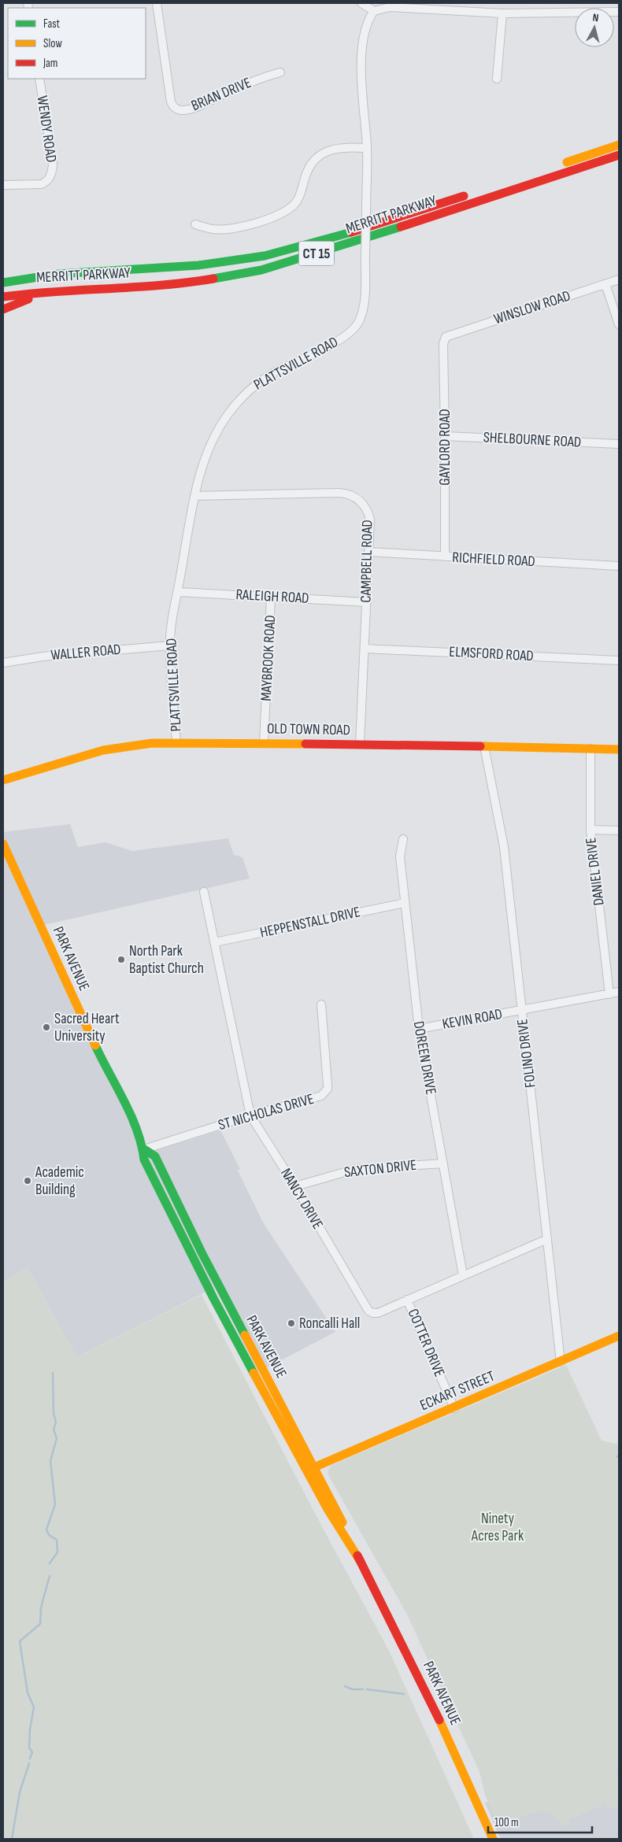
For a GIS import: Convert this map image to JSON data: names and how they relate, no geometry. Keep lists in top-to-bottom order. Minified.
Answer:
{"streets":{"main road":["MERRITT PARKWAY","CT 15","OLD TOWN ROAD","PARK AVENUE","ECKART STREET"],"street":["BRIAN DRIVE","WENDY ROAD","WINSLOW ROAD","PLATTSVILLE ROAD","SHELBOURNE ROAD","GAYLORD ROAD","RICHFIELD ROAD","CAMPBELL ROAD","RALEIGH ROAD","WALLER ROAD","ELMSFORD ROAD","MAYBROOK ROAD","DANIEL DRIVE","HEPPENSTALL DRIVE","KEVIN ROAD","FOLINO DRIVE","DOREEN DRIVE","ST NICHOLAS DRIVE","SAXTON DRIVE","NANCY DRIVE","COTTER DRIVE"]},"crossings":[["WINSLOW ROAD","GAYLORD ROAD"],["PLATTSVILLE ROAD","CAMPBELL ROAD"],["PLATTSVILLE ROAD","RALEIGH ROAD"],["PLATTSVILLE ROAD","WALLER ROAD"],["PLATTSVILLE ROAD","OLD TOWN ROAD"],["SHELBOURNE ROAD","GAYLORD ROAD"],["GAYLORD ROAD","RICHFIELD ROAD"],["RICHFIELD ROAD","CAMPBELL ROAD"],["CAMPBELL ROAD","RALEIGH ROAD"],["CAMPBELL ROAD","ELMSFORD ROAD"],["CAMPBELL ROAD","OLD TOWN ROAD"],["RALEIGH ROAD","MAYBROOK ROAD"],["MAYBROOK ROAD","OLD TOWN ROAD"],["OLD TOWN ROAD","DANIEL DRIVE"],["OLD TOWN ROAD","FOLINO DRIVE"],["DANIEL DRIVE","KEVIN ROAD"],["HEPPENSTALL DRIVE","DOREEN DRIVE"],["HEPPENSTALL DRIVE","NANCY DRIVE"],["PARK AVENUE","ST NICHOLAS DRIVE"],["PARK AVENUE","ECKART STREET"],["KEVIN ROAD","FOLINO DRIVE"],["KEVIN ROAD","DOREEN DRIVE"],["FOLINO DRIVE","NANCY DRIVE"],["FOLINO DRIVE","ECKART STREET"],["DOREEN DRIVE","SAXTON DRIVE"],["DOREEN DRIVE","NANCY DRIVE"],["ST NICHOLAS DRIVE","NANCY DRIVE"],["SAXTON DRIVE","NANCY DRIVE"],["NANCY DRIVE","COTTER DRIVE"],["COTTER DRIVE","ECKART STREET"]],"parks":["Ninety Acres Park"],"places":["North Park Baptist Church","Sacred Heart University","Academic Building","Roncalli Hall"],"legend":["Fast","Slow","Jam"],"scale_bar":"100 m","north":"top"}
